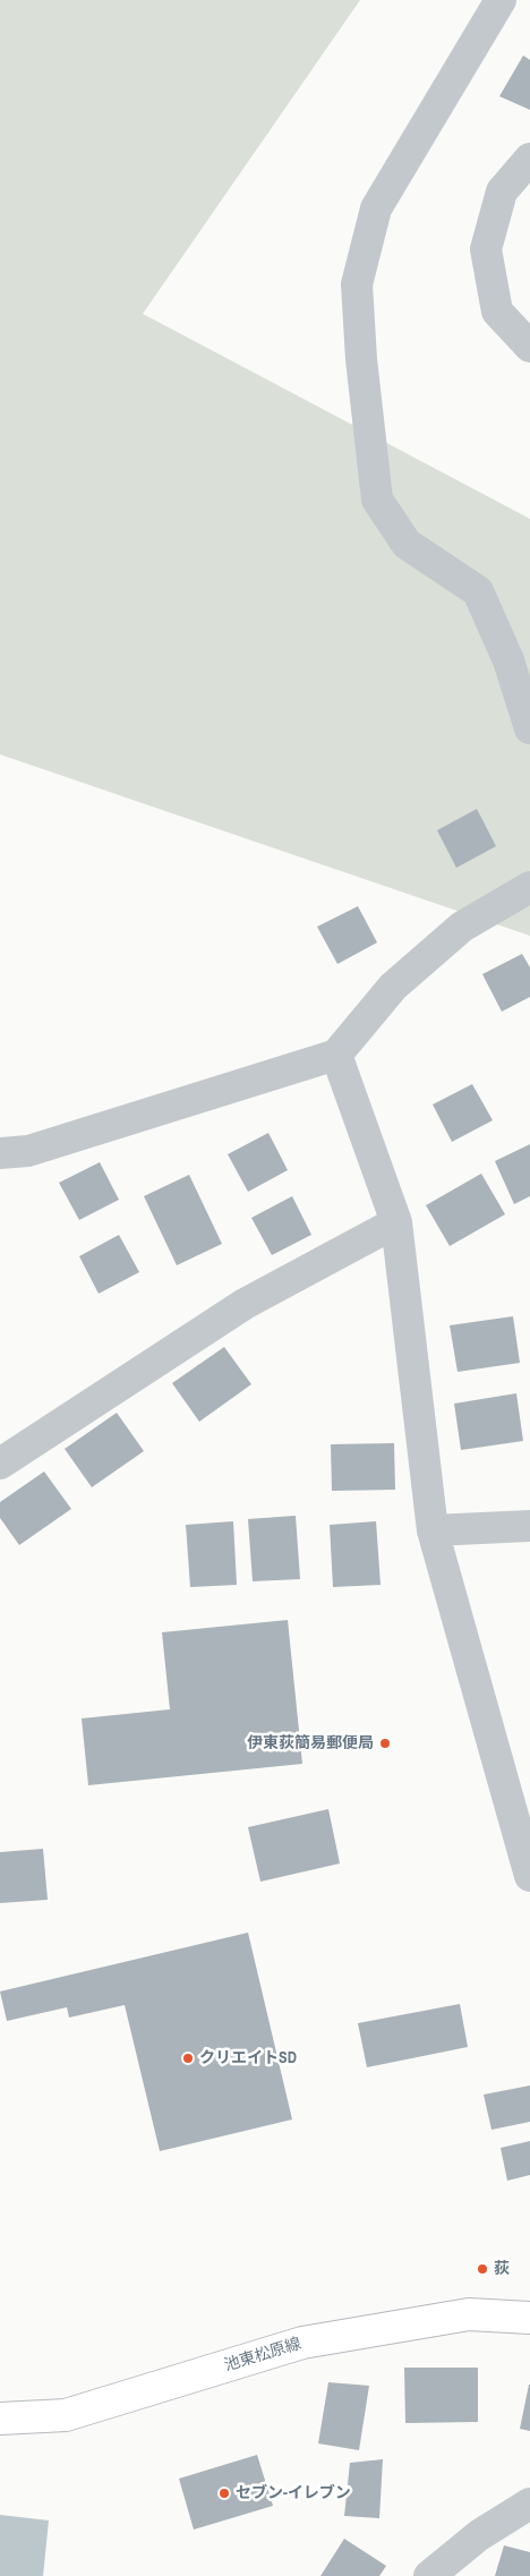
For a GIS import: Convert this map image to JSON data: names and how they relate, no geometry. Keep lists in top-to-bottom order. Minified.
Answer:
{"streets":{"main road":["池東松原線"]},"places":["伊東荻簡易郵便局","クリエイトSD","荻","セブン-イレブン"]}
